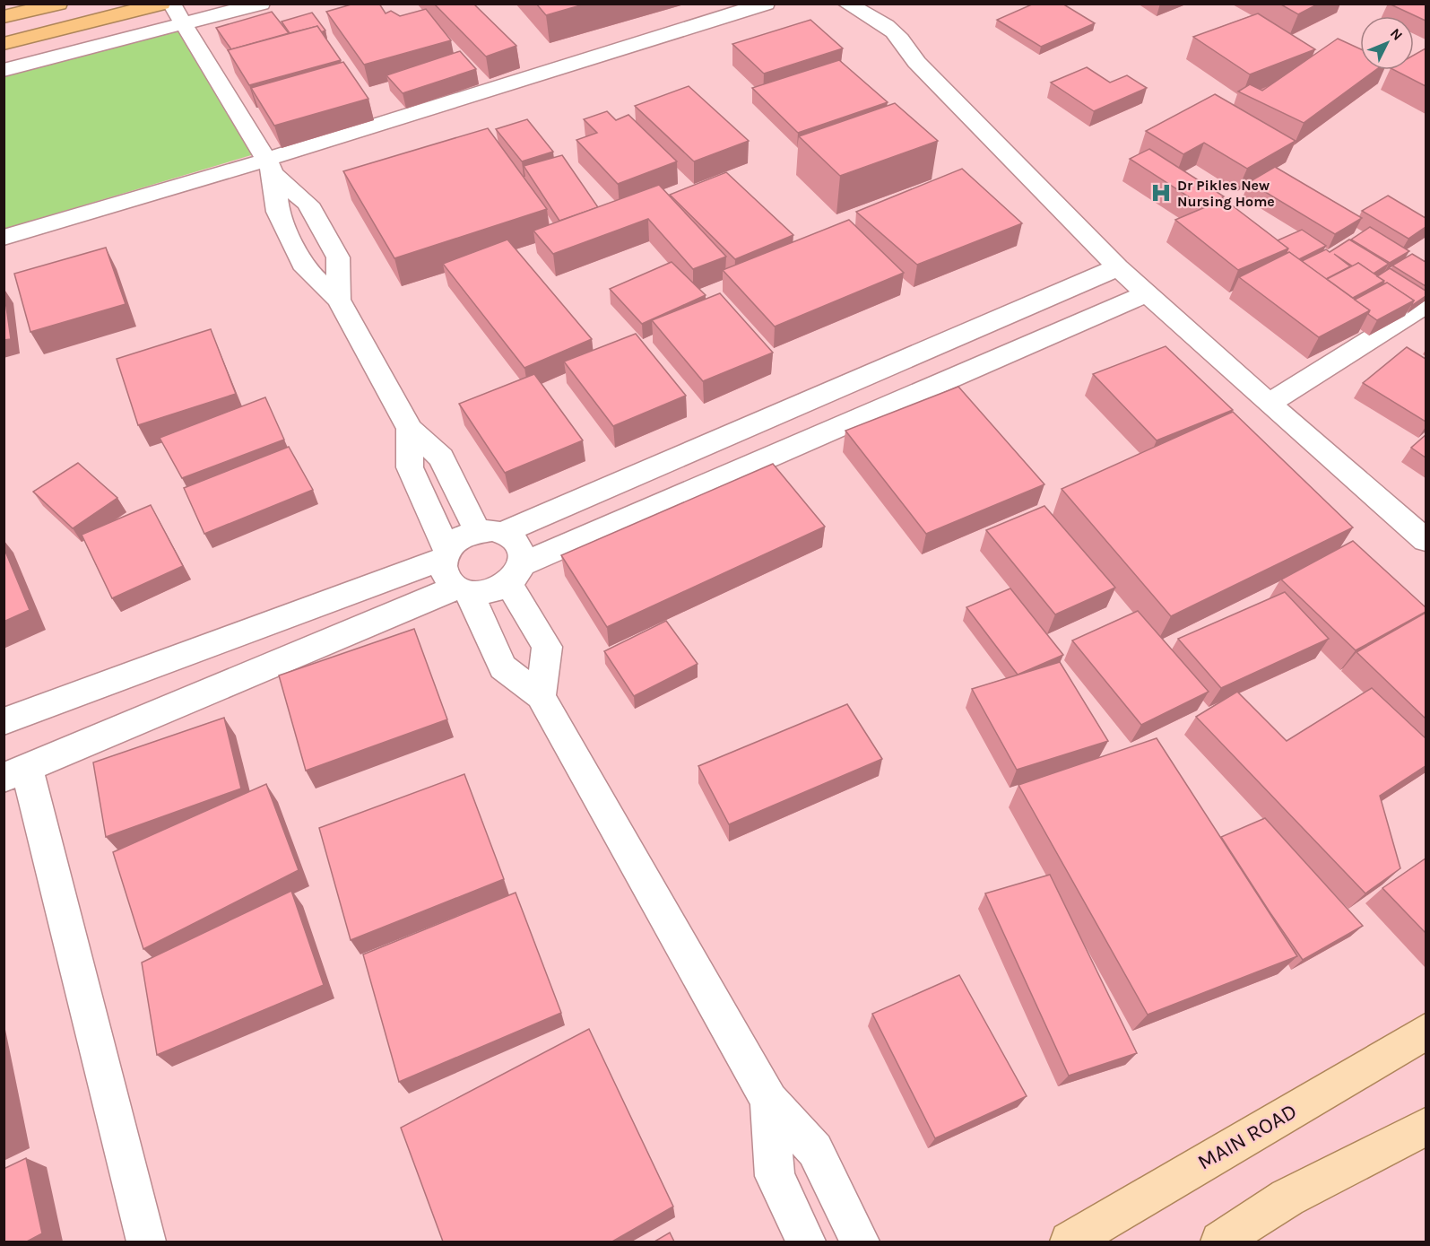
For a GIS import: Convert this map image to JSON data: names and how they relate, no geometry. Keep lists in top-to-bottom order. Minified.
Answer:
{"streets":{"main road":["MAIN ROAD"]},"places":{"hospital":["Dr Pikles New Nursing Home"]},"north":"top right"}
